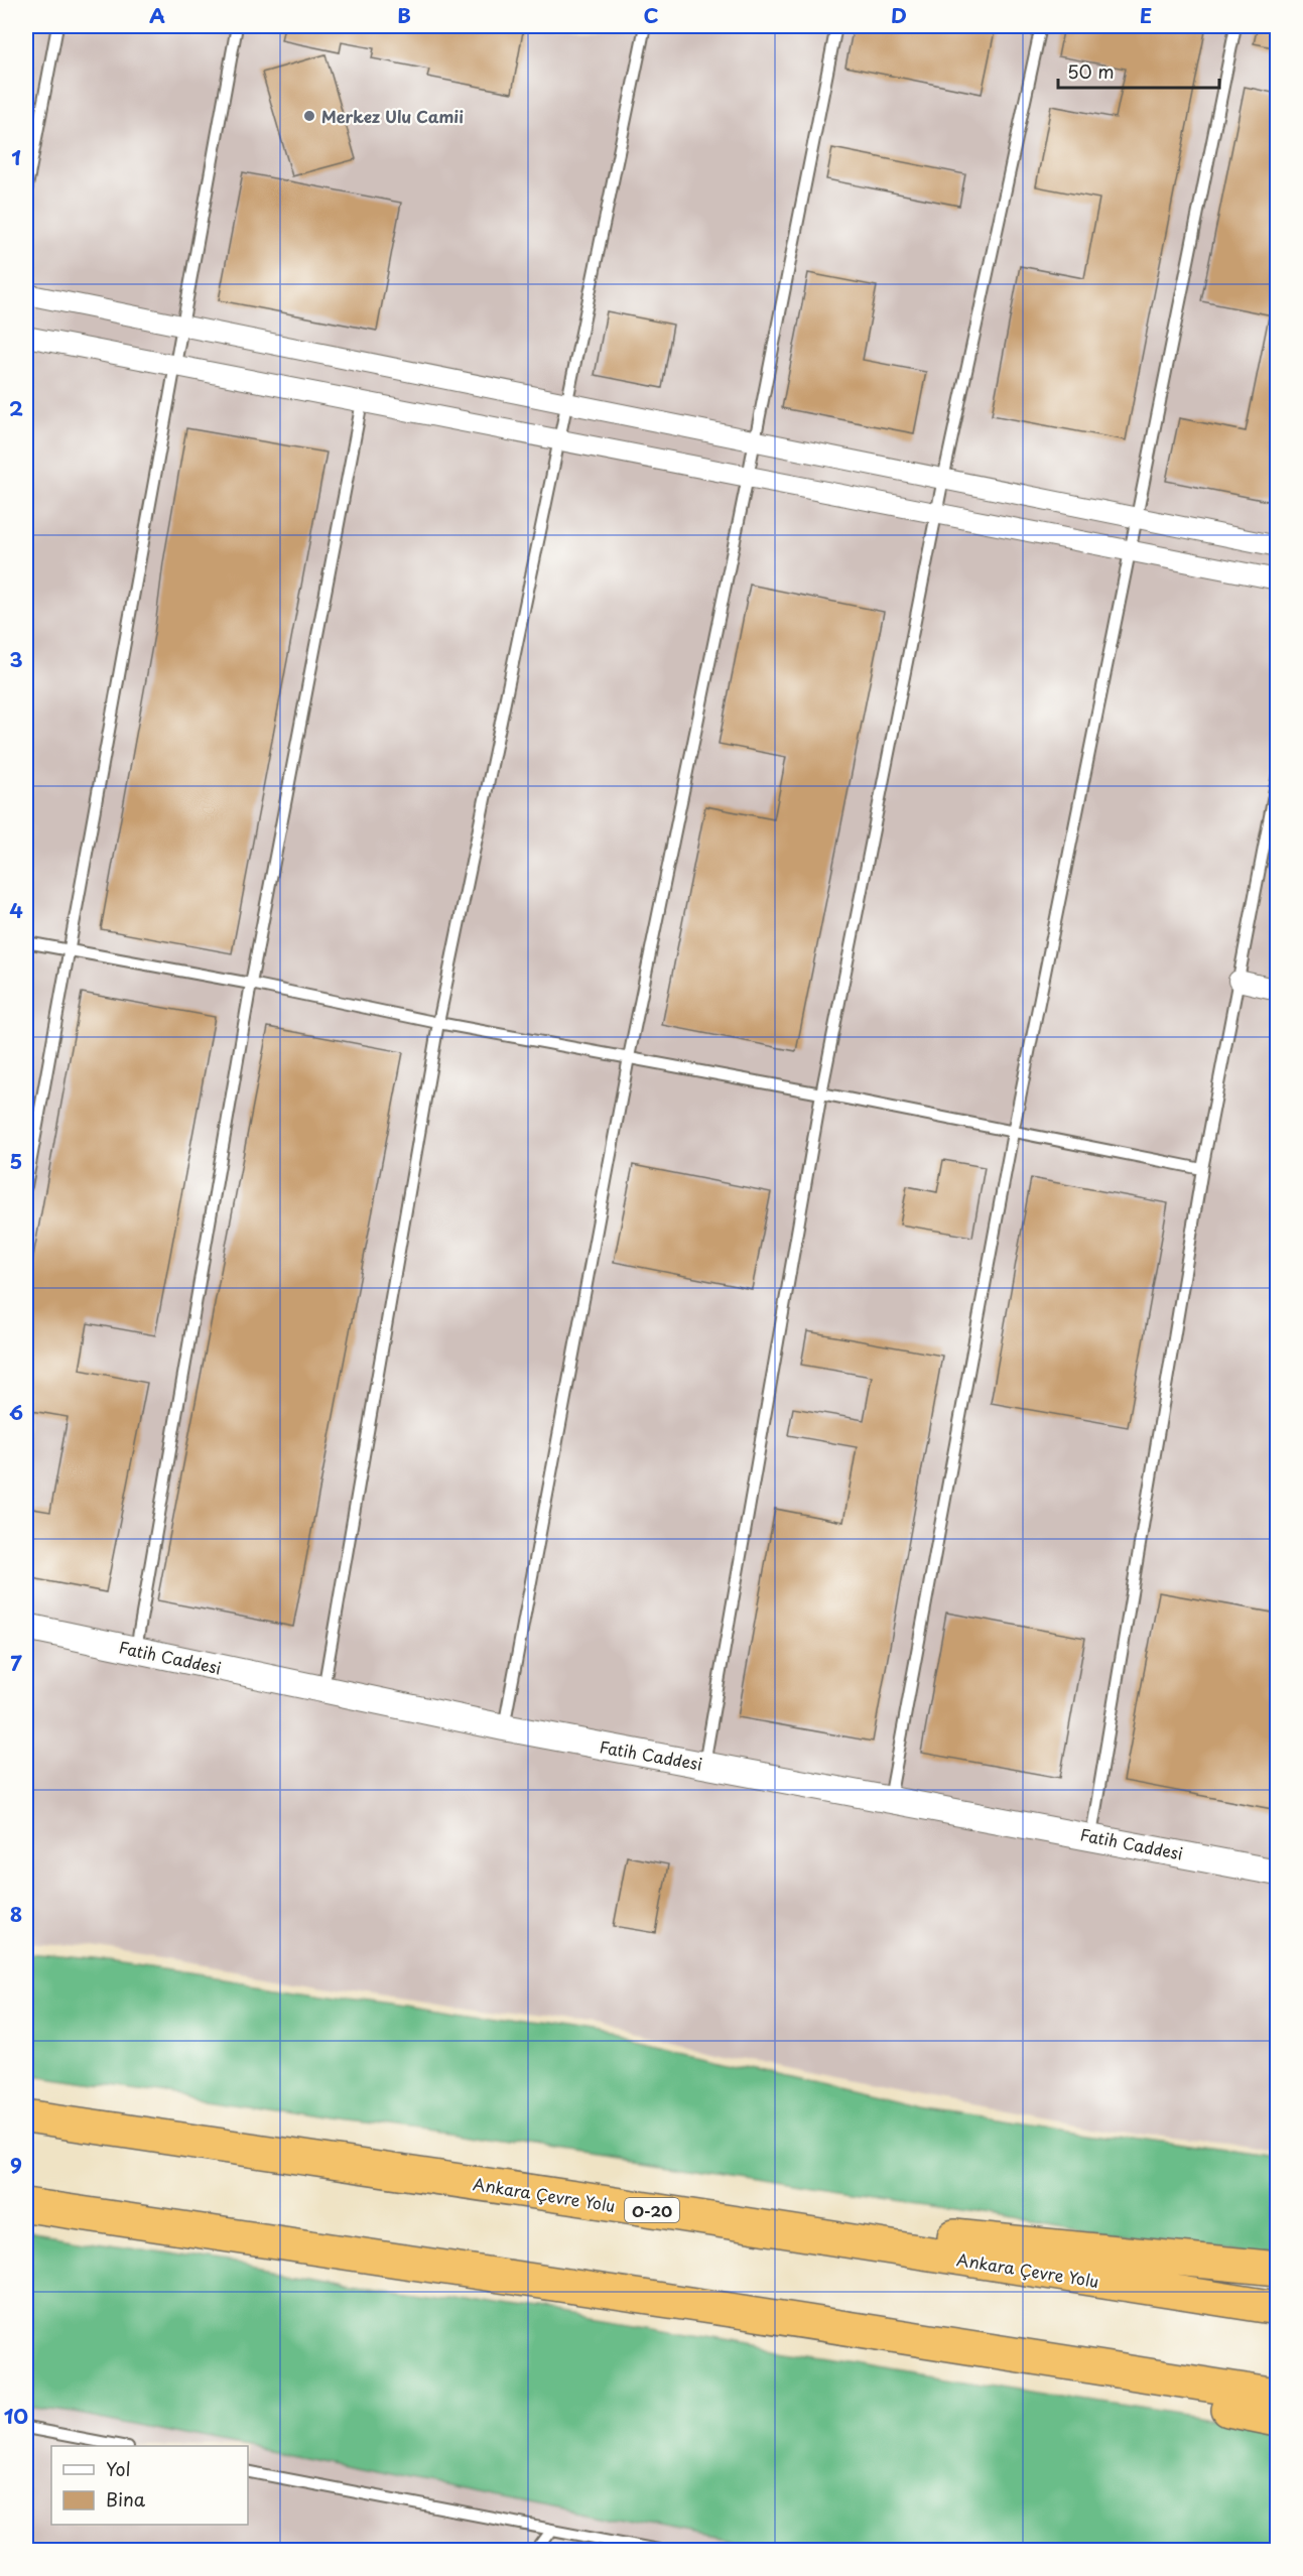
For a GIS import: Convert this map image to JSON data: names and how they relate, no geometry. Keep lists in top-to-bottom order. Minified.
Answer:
{"streets":{"highway":["Ankara Çevre Yolu","O-20"],"street":["Fatih Caddesi"]},"places":["Merkez Ulu Camii"],"legend":["Yol","Bina"],"scale_bar":"50 m","grid":{"columns":["A","B","C","D","E"],"rows":["1","2","3","4","5","6","7","8","9","10"]}}
